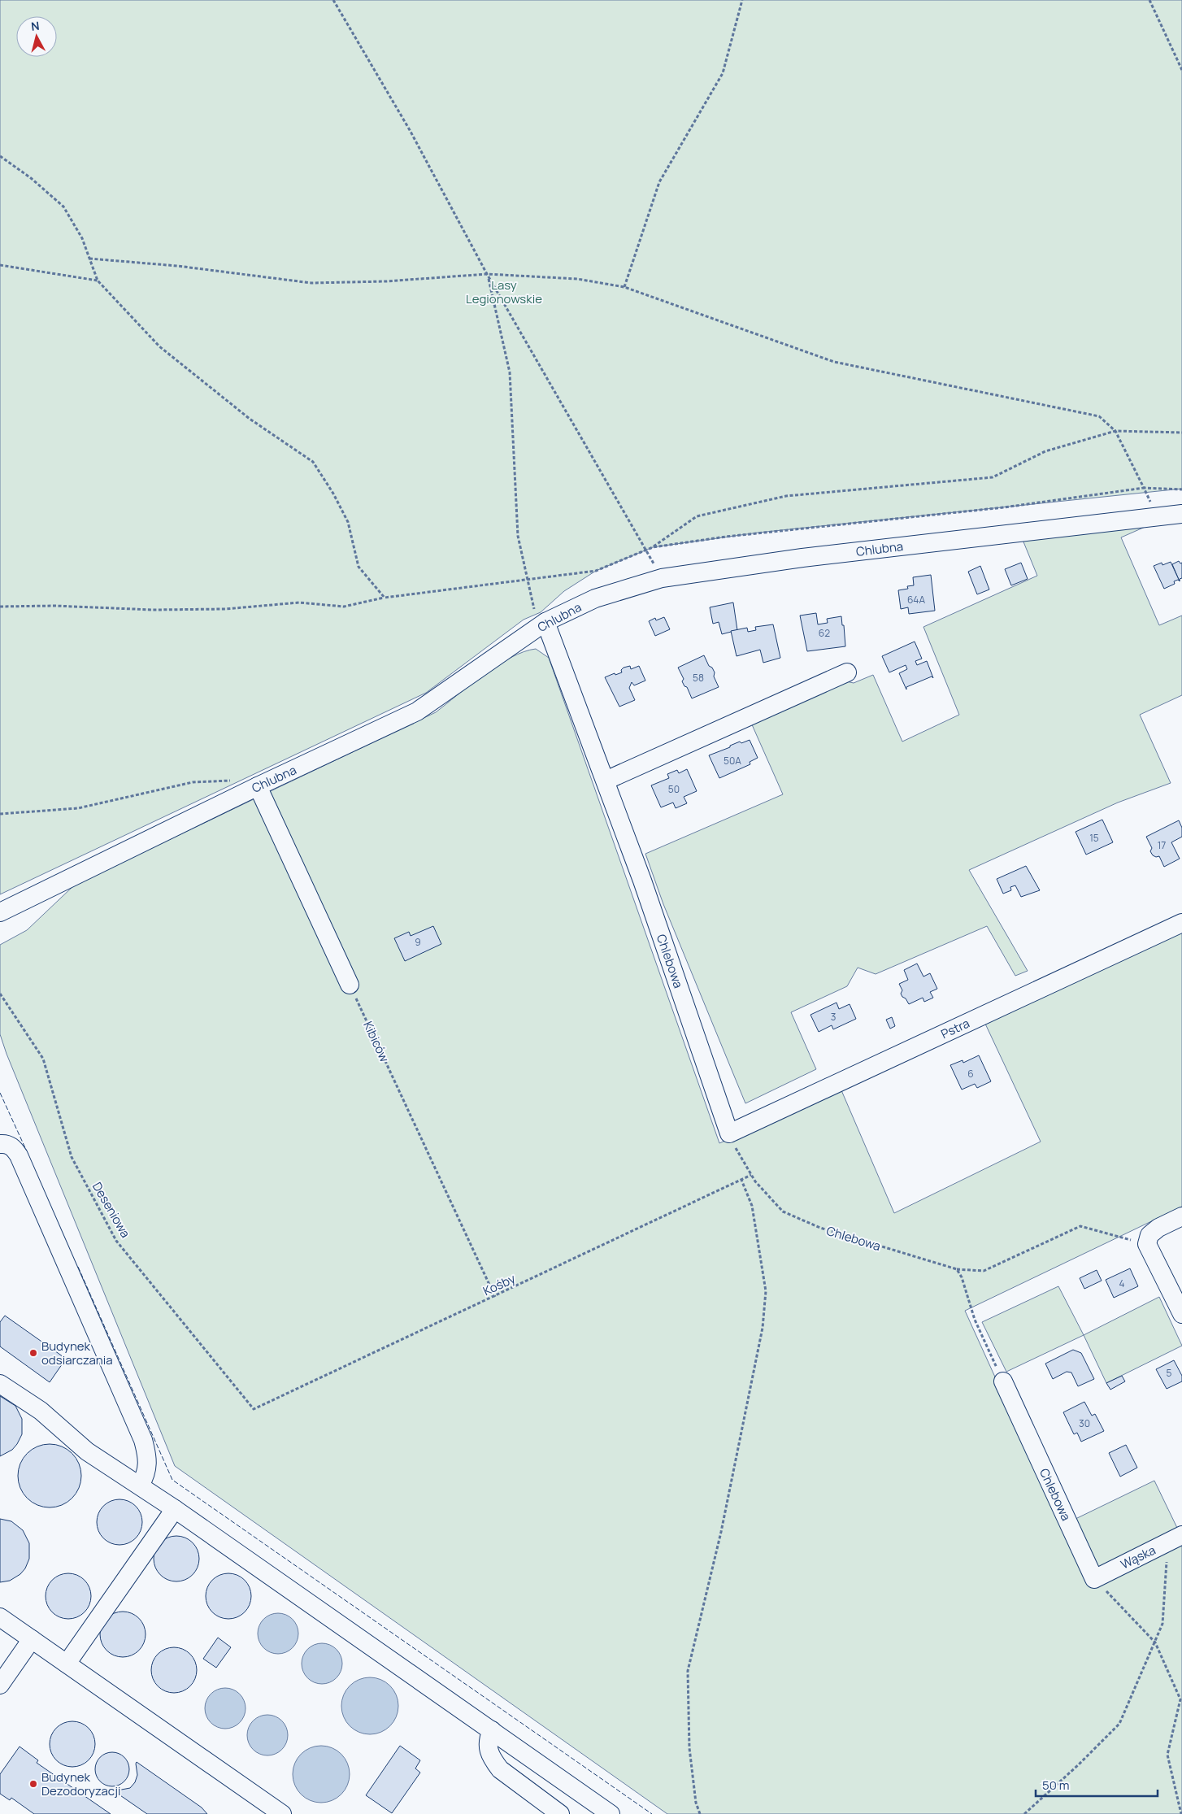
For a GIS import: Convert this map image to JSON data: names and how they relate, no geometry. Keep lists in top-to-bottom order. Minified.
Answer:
{"streets":{"street":["Chlubna","Chlebowa","Pstra","Wąska"],"path":["Kibiców","Deseniowa","Kośby"]},"crossings":[["Chlubna","Chlebowa"],["Chlebowa","Pstra"],["Chlebowa","Kośby"],["Chlebowa","Wąska"],["Kibiców","Kośby"],["Deseniowa","Kośby"]],"parks":["Lasy Legionowskie"],"places":["Budynek odsiarczania","Budynek Dezodoryzacji"],"house_numbers":["64A","62","58","50A","50","15","17","9","3","6","4","5","30"],"scale_bar":"50 m","north":"top"}
